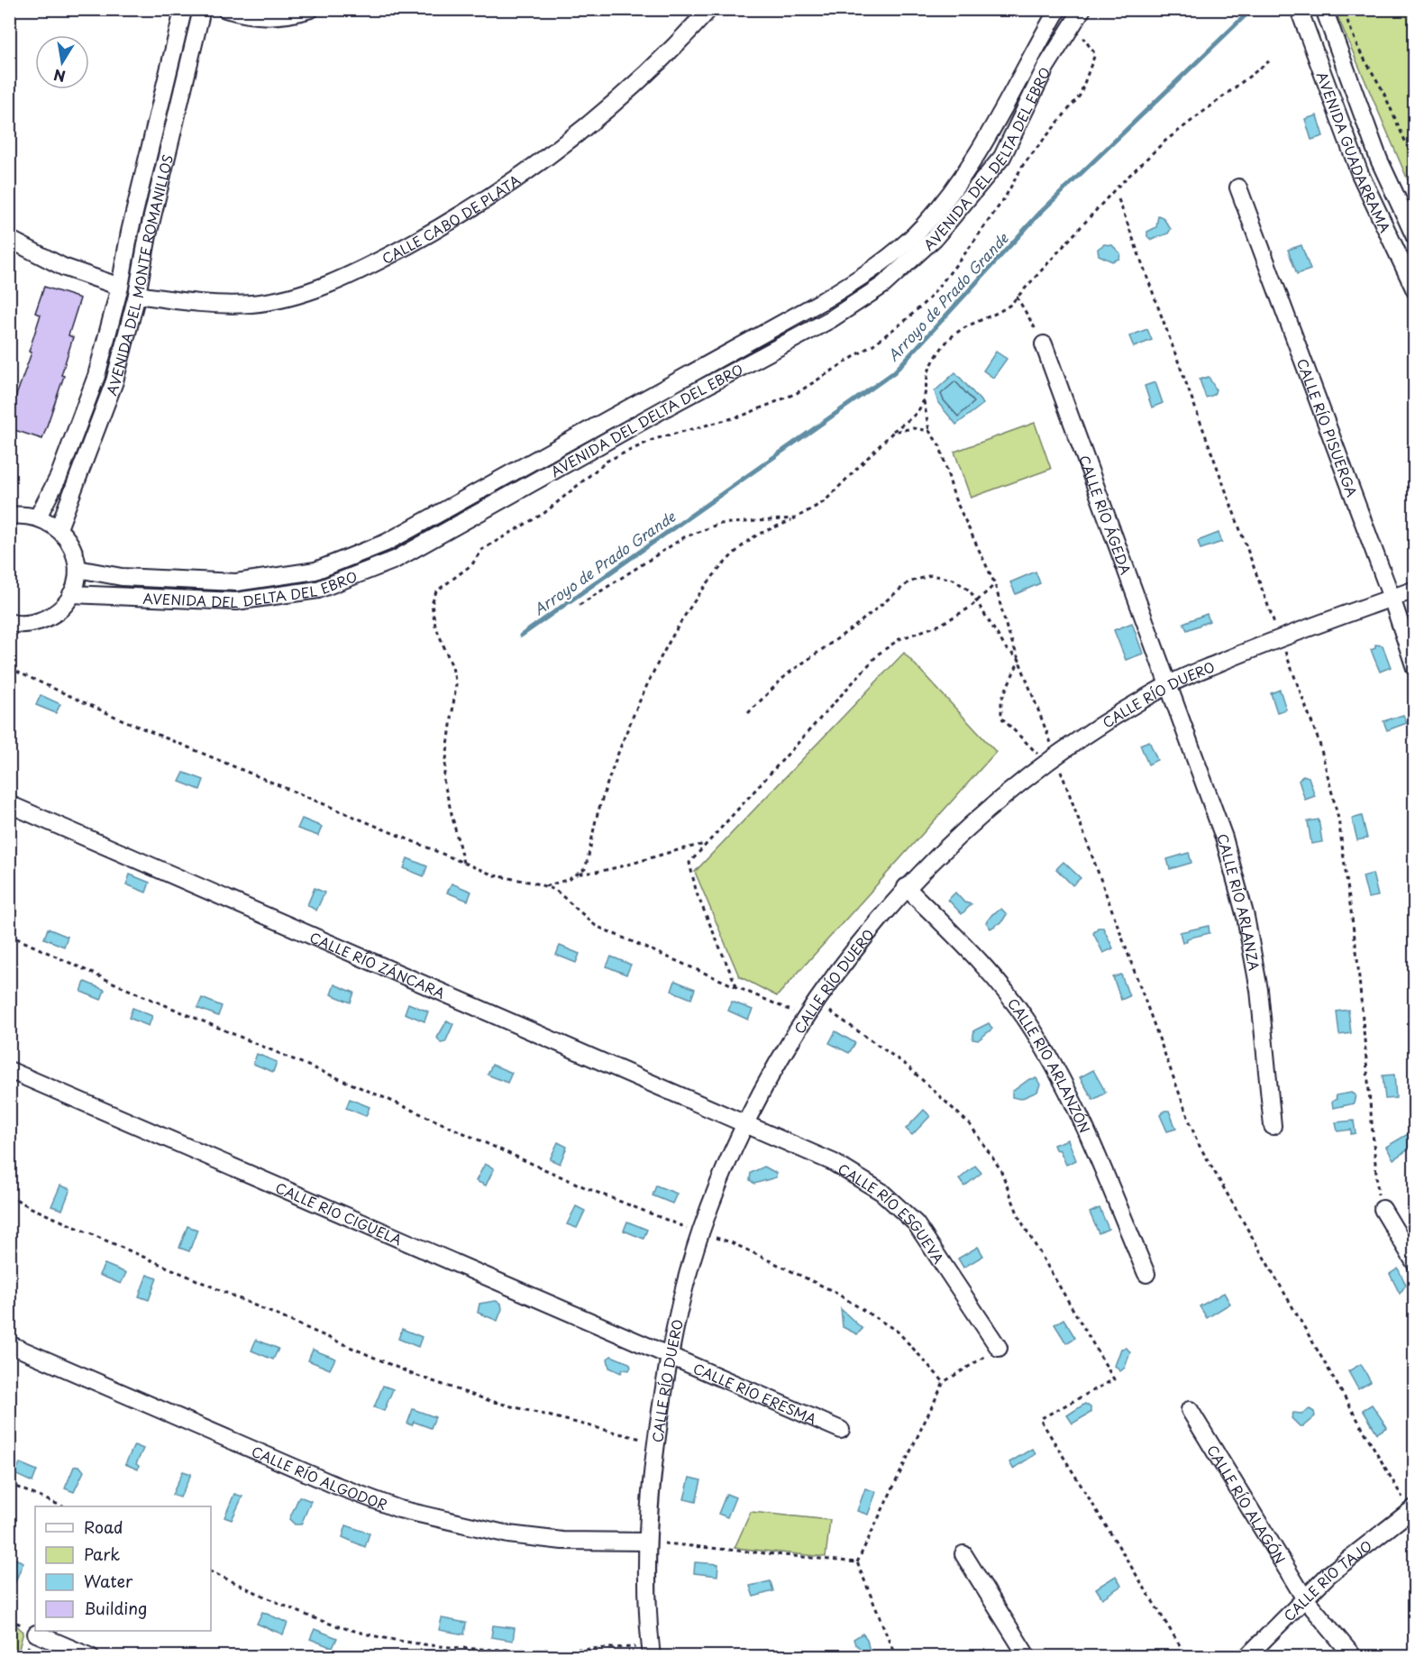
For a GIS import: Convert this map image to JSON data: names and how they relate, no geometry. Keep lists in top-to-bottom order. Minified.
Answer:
{"streets":{"street":["AVENIDA GUADARRAMA","AVENIDA DEL DELTA DEL EBRO","CALLE CABO DE PLATA","AVENIDA DEL MONTE ROMANILLOS","CALLE RÍO PISUERGA","CALLE RÍO ÁGEDA","CALLE RÍO DUERO","CALLE RÍO ARLANZA","CALLE RÍO ZÁNCARA","CALLE RÍO ARLANZÓN","CALLE RÍO CIGÜELA","CALLE RÍO ESGUEVA","CALLE RÍO ERESMA","CALLE RÍO ALGODOR","CALLE RÍO ALAGÓN","CALLE RÍO TAJO"]},"crossings":[["CALLE CABO DE PLATA","AVENIDA DEL MONTE ROMANILLOS"],["CALLE RÍO PISUERGA","CALLE RÍO DUERO"],["CALLE RÍO ÁGEDA","CALLE RÍO DUERO"],["CALLE RÍO ÁGEDA","CALLE RÍO ARLANZA"],["CALLE RÍO DUERO","CALLE RÍO ARLANZA"],["CALLE RÍO DUERO","CALLE RÍO ZÁNCARA"],["CALLE RÍO DUERO","CALLE RÍO ARLANZÓN"],["CALLE RÍO DUERO","CALLE RÍO CIGÜELA"],["CALLE RÍO DUERO","CALLE RÍO ESGUEVA"],["CALLE RÍO DUERO","CALLE RÍO ERESMA"],["CALLE RÍO DUERO","CALLE RÍO ALGODOR"],["CALLE RÍO ZÁNCARA","CALLE RÍO ESGUEVA"],["CALLE RÍO CIGÜELA","CALLE RÍO ERESMA"],["CALLE RÍO ALAGÓN","CALLE RÍO TAJO"]],"water":["Arroyo de Prado Grande"],"legend":["Road","Park","Water","Building"],"north":"bottom"}
